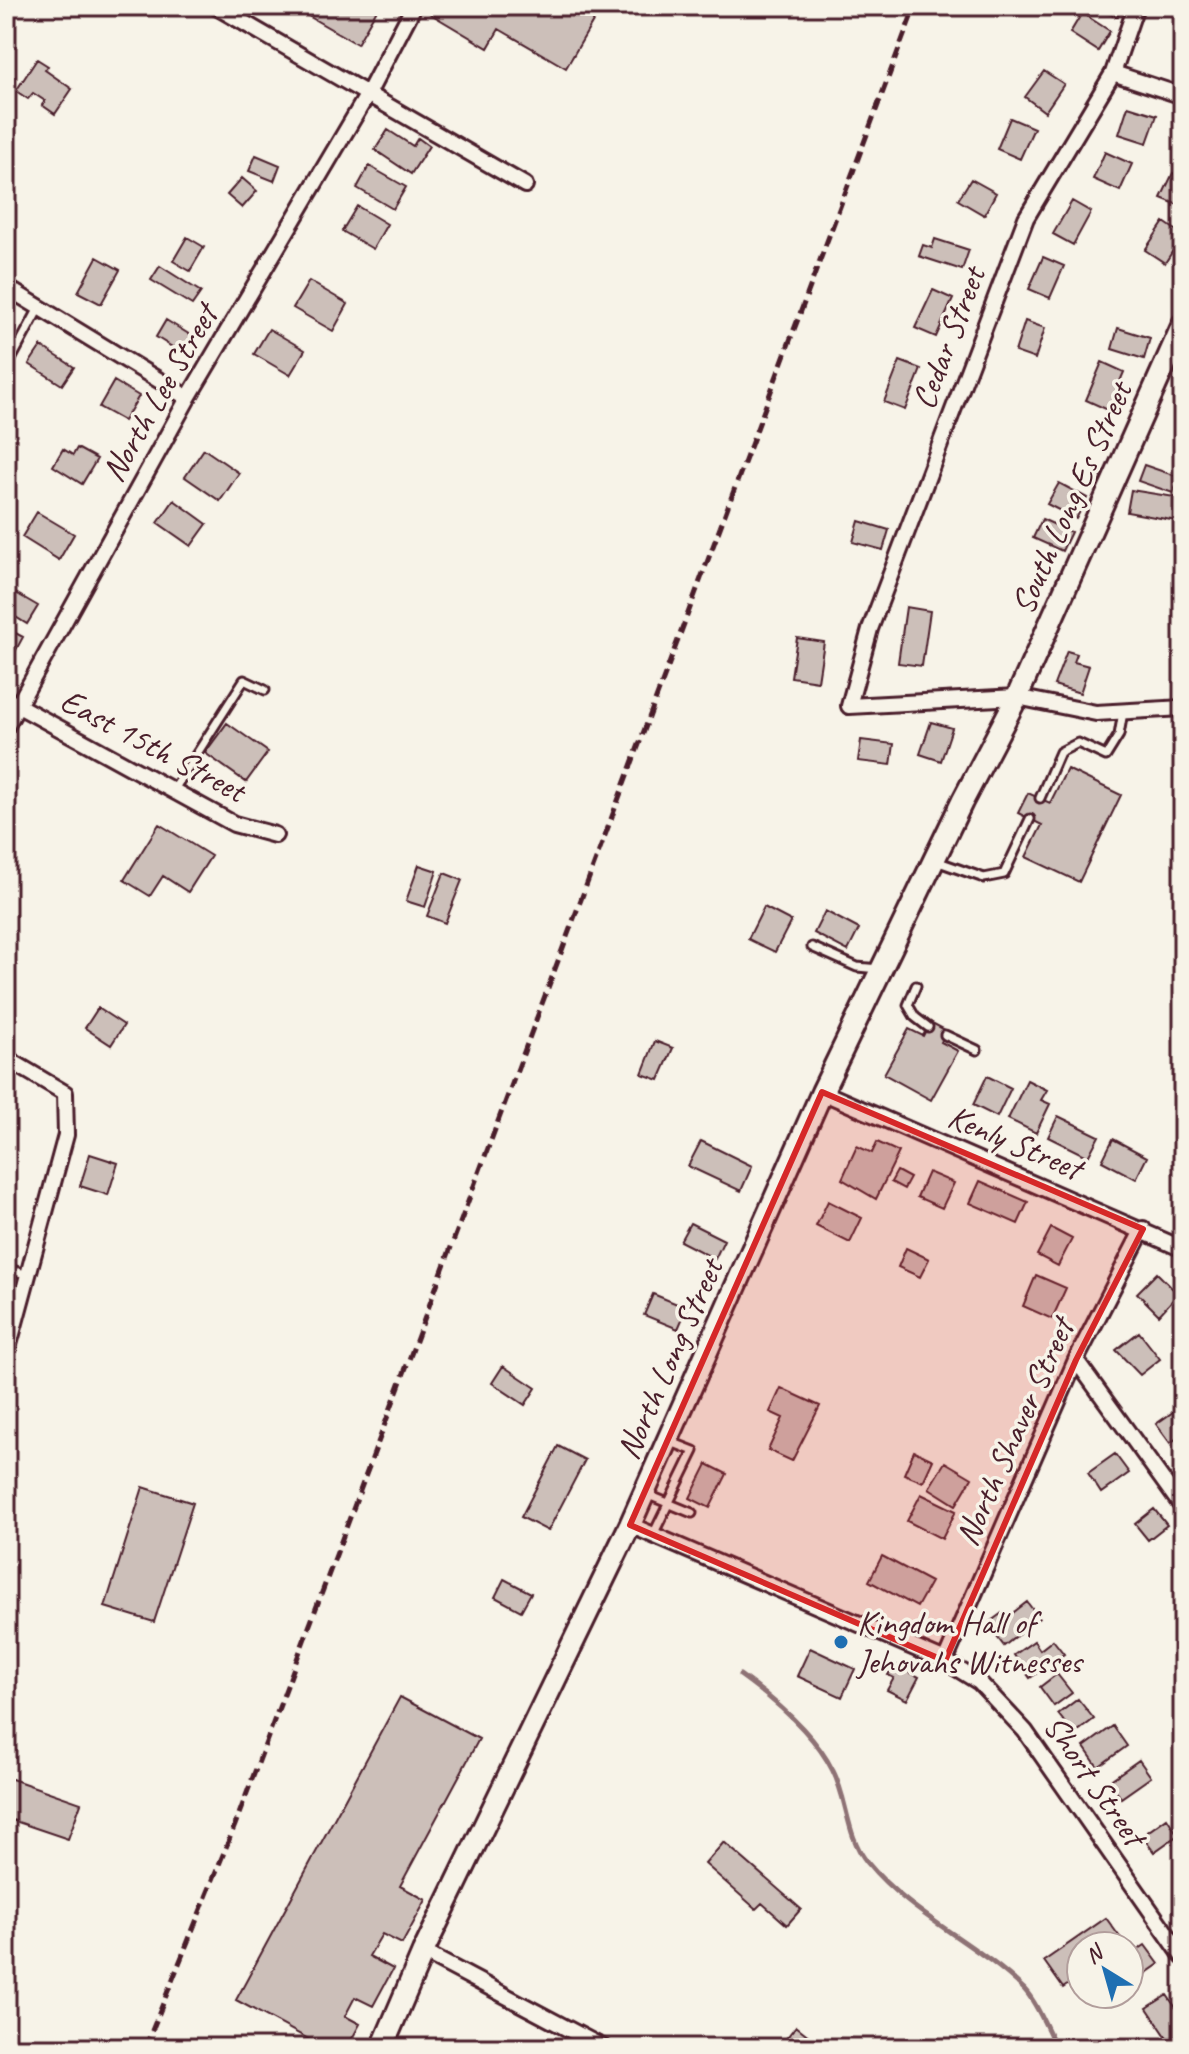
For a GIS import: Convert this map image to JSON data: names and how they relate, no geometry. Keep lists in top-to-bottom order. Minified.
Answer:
{"streets":{"street":["Cedar Street","North Lee Street","South Long Es Street","East 15th Street","Kenly Street","North Long Street","North Shaver Street","Short Street"]},"crossings":[["Cedar Street","South Long Es Street"],["Cedar Street","North Long Street"],["North Lee Street","East 15th Street"],["South Long Es Street","North Long Street"],["Kenly Street","North Long Street"],["Kenly Street","North Shaver Street"],["North Long Street","Short Street"],["North Shaver Street","Short Street"]],"places":["Kingdom Hall of Jehovahs Witnesses"],"north":"top left"}
